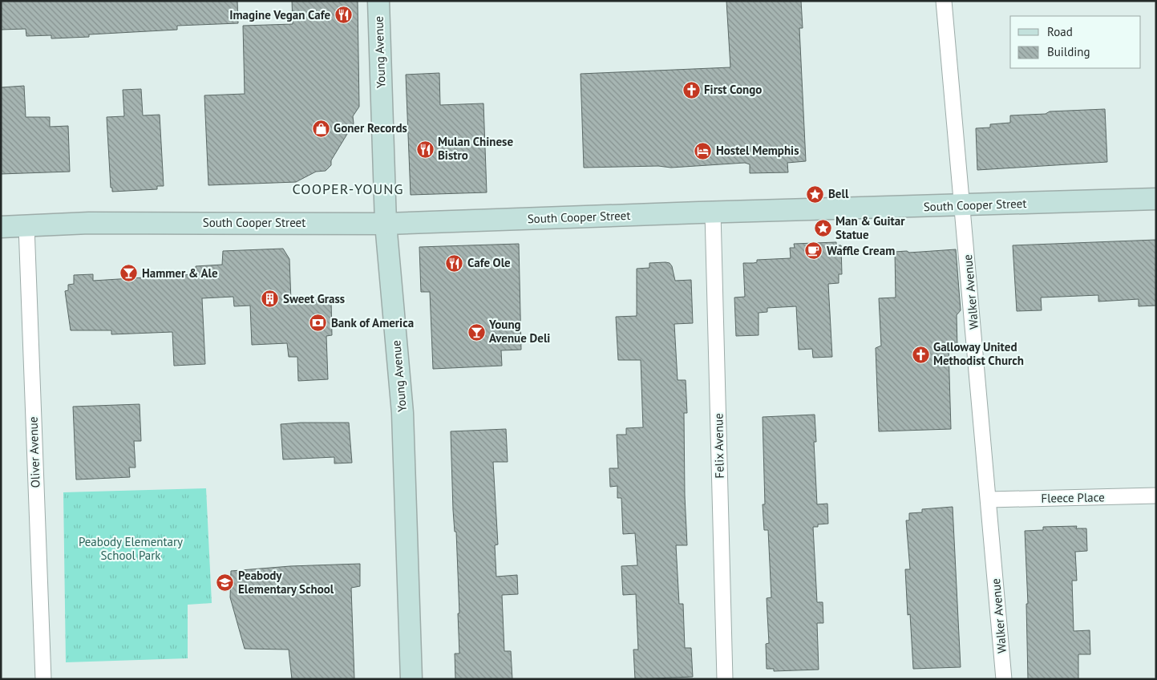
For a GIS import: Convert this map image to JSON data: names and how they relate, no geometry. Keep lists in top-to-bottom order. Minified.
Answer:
{"streets":{"main road":["Young Avenue","South Cooper Street"],"street":["Walker Avenue","Felix Avenue","Oliver Avenue","Fleece Place"]},"crossings":[["Young Avenue","South Cooper Street"],["South Cooper Street","Walker Avenue"],["South Cooper Street","Felix Avenue"],["South Cooper Street","Oliver Avenue"],["Walker Avenue","Fleece Place"]],"districts":["COOPER-YOUNG"],"parks":["Peabody Elementary School Park"],"places":{"restaurant":["Imagine Vegan Cafe","Mulan Chinese Bistro","Cafe Ole"],"church":["First Congo","Galloway United Methodist Church"],"shop":["Goner Records"],"hotel":["Hostel Memphis"],"place":["Bell","Man & Guitar Statue"],"cafe":["Waffle Cream"],"bar":["Hammer & Ale","Young Avenue Deli"],"building":["Sweet Grass"],"bank":["Bank of America"],"school or university":["Peabody Elementary School"]},"legend":["Road","Building"]}
